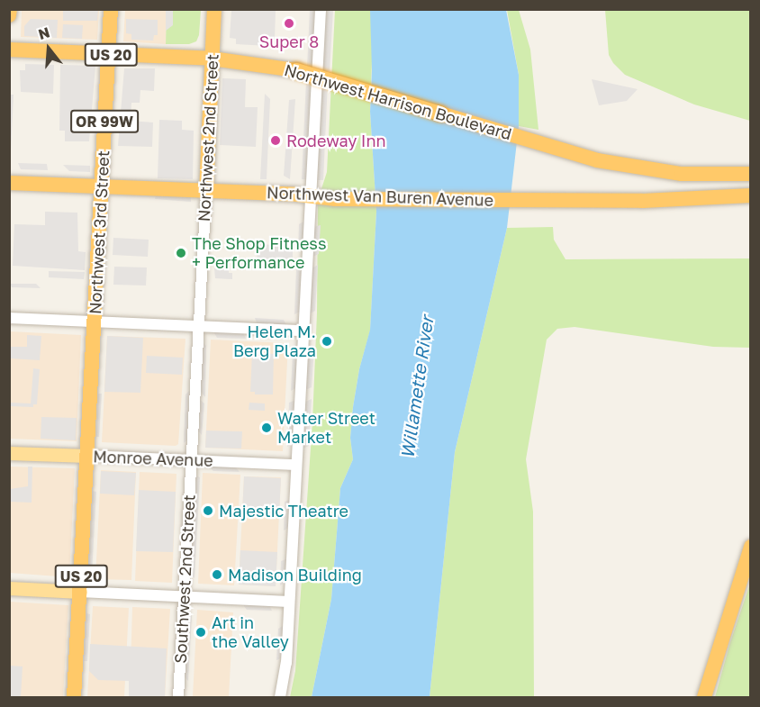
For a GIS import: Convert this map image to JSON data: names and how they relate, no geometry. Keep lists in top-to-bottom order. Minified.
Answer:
{"streets":{"highway":["US 20","Northwest Harrison Boulevard","OR 99W","Northwest 2nd Street","Northwest Van Buren Avenue","Northwest 3rd Street"],"main road":["Monroe Avenue"],"street":["Southwest 2nd Street"]},"crossings":[["US 20","Northwest 3rd Street"],["US 20","Monroe Avenue"],["Northwest Harrison Boulevard","Northwest 2nd Street"],["Northwest Harrison Boulevard","Northwest 3rd Street"],["Northwest 2nd Street","Northwest Van Buren Avenue"],["Northwest 2nd Street","Monroe Avenue"],["Northwest 2nd Street","Southwest 2nd Street"],["Northwest Van Buren Avenue","Northwest 3rd Street"],["Northwest 3rd Street","Monroe Avenue"],["Monroe Avenue","Southwest 2nd Street"]],"water":["Willamette River"],"places":["Super 8","Rodeway Inn","The Shop Fitness + Performance","Helen M. Berg Plaza","Water Street Market","Majestic Theatre","Madison Building","Art in the Valley"],"north":"top"}
